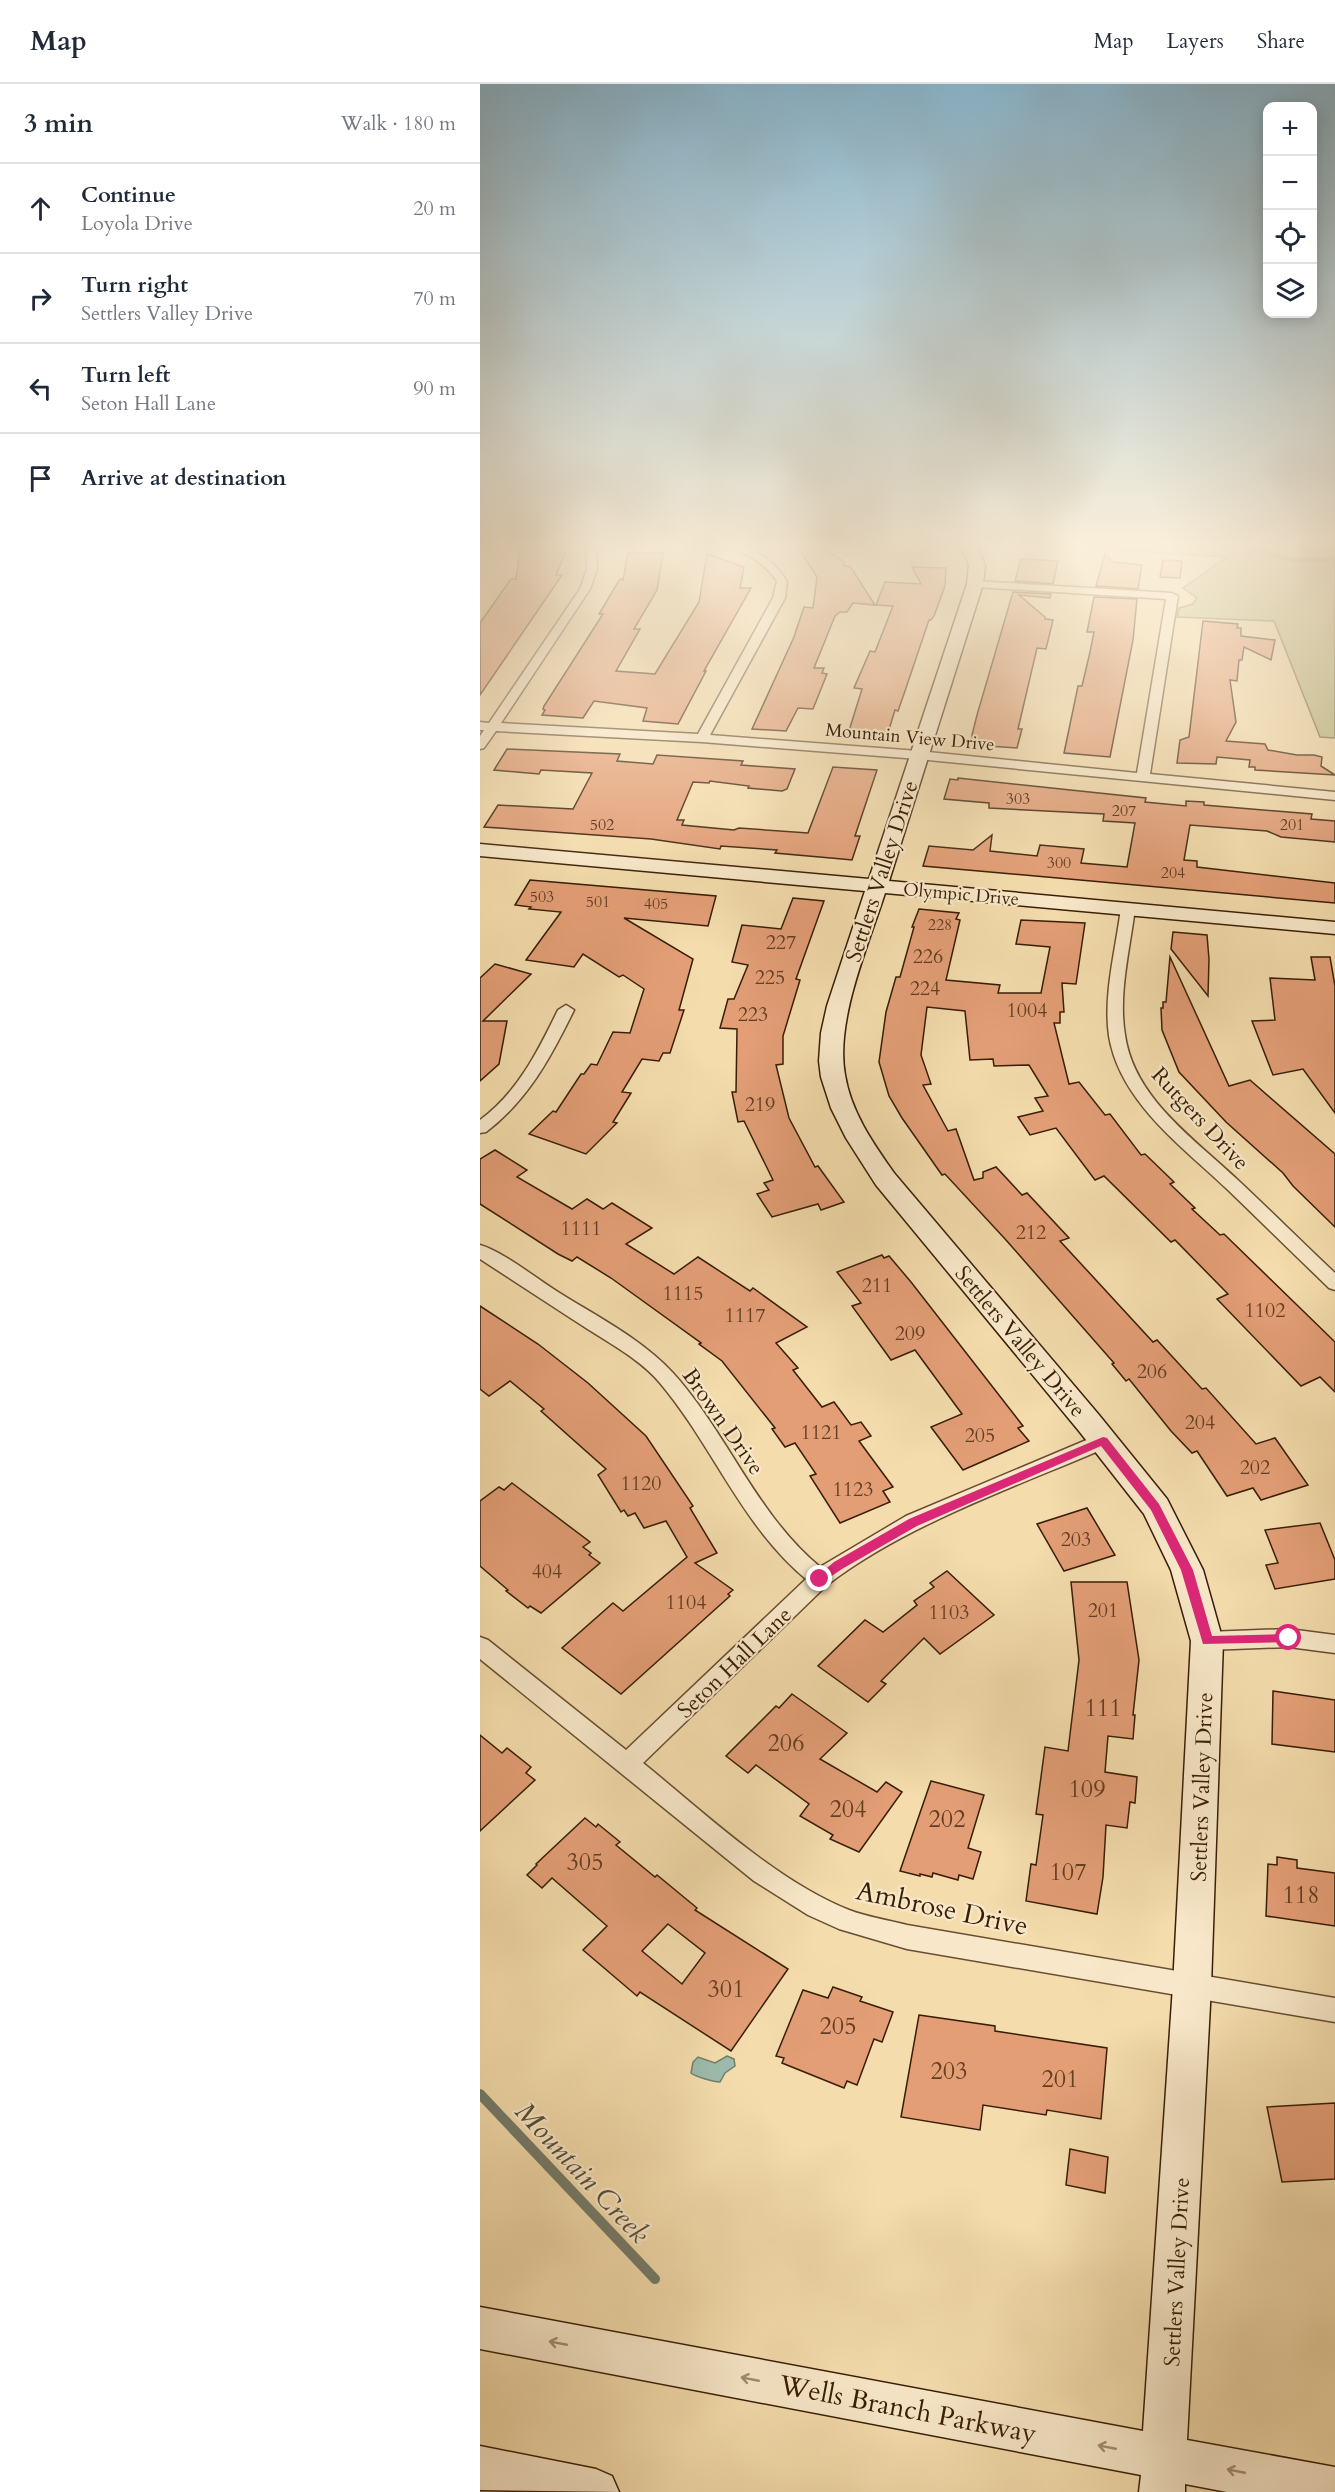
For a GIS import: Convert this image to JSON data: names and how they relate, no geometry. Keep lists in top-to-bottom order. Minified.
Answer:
{"streets":{"street":["Mountain View Drive","Settlers Valley Drive","Olympic Drive","Rutgers Drive","Brown Drive","Seton Hall Lane","Ambrose Drive","Wells Branch Parkway"]},"crossings":[["Mountain View Drive","Settlers Valley Drive"],["Settlers Valley Drive","Olympic Drive"],["Settlers Valley Drive","Seton Hall Lane"],["Settlers Valley Drive","Ambrose Drive"],["Settlers Valley Drive","Wells Branch Parkway"],["Olympic Drive","Rutgers Drive"],["Brown Drive","Seton Hall Lane"],["Seton Hall Lane","Ambrose Drive"]],"one_way":["Wells Branch Parkway"],"water":["Mountain Creek"],"house_numbers":["303","207","502","201","300","204","503","501","405","228","227","226","225","224","1004","223","219","1111","212","211","1115","1102","1117","209","206","204","1121","205","202","1120","1123","203","404","1104","201","1103","111","206","109","204","202","305","107","118","301","205","203","201"],"page":{"header":"Map","nav":["Map","Layers","Share"],"heading":["3 min","Walk · 180 m"],"map_buttons":["+","−"],"list":[["Continue","Loyola Drive","20 m"],["Turn right","Settlers Valley Drive","70 m"],["Turn left","Seton Hall Lane","90 m"],"Arrive at destination"]}}
